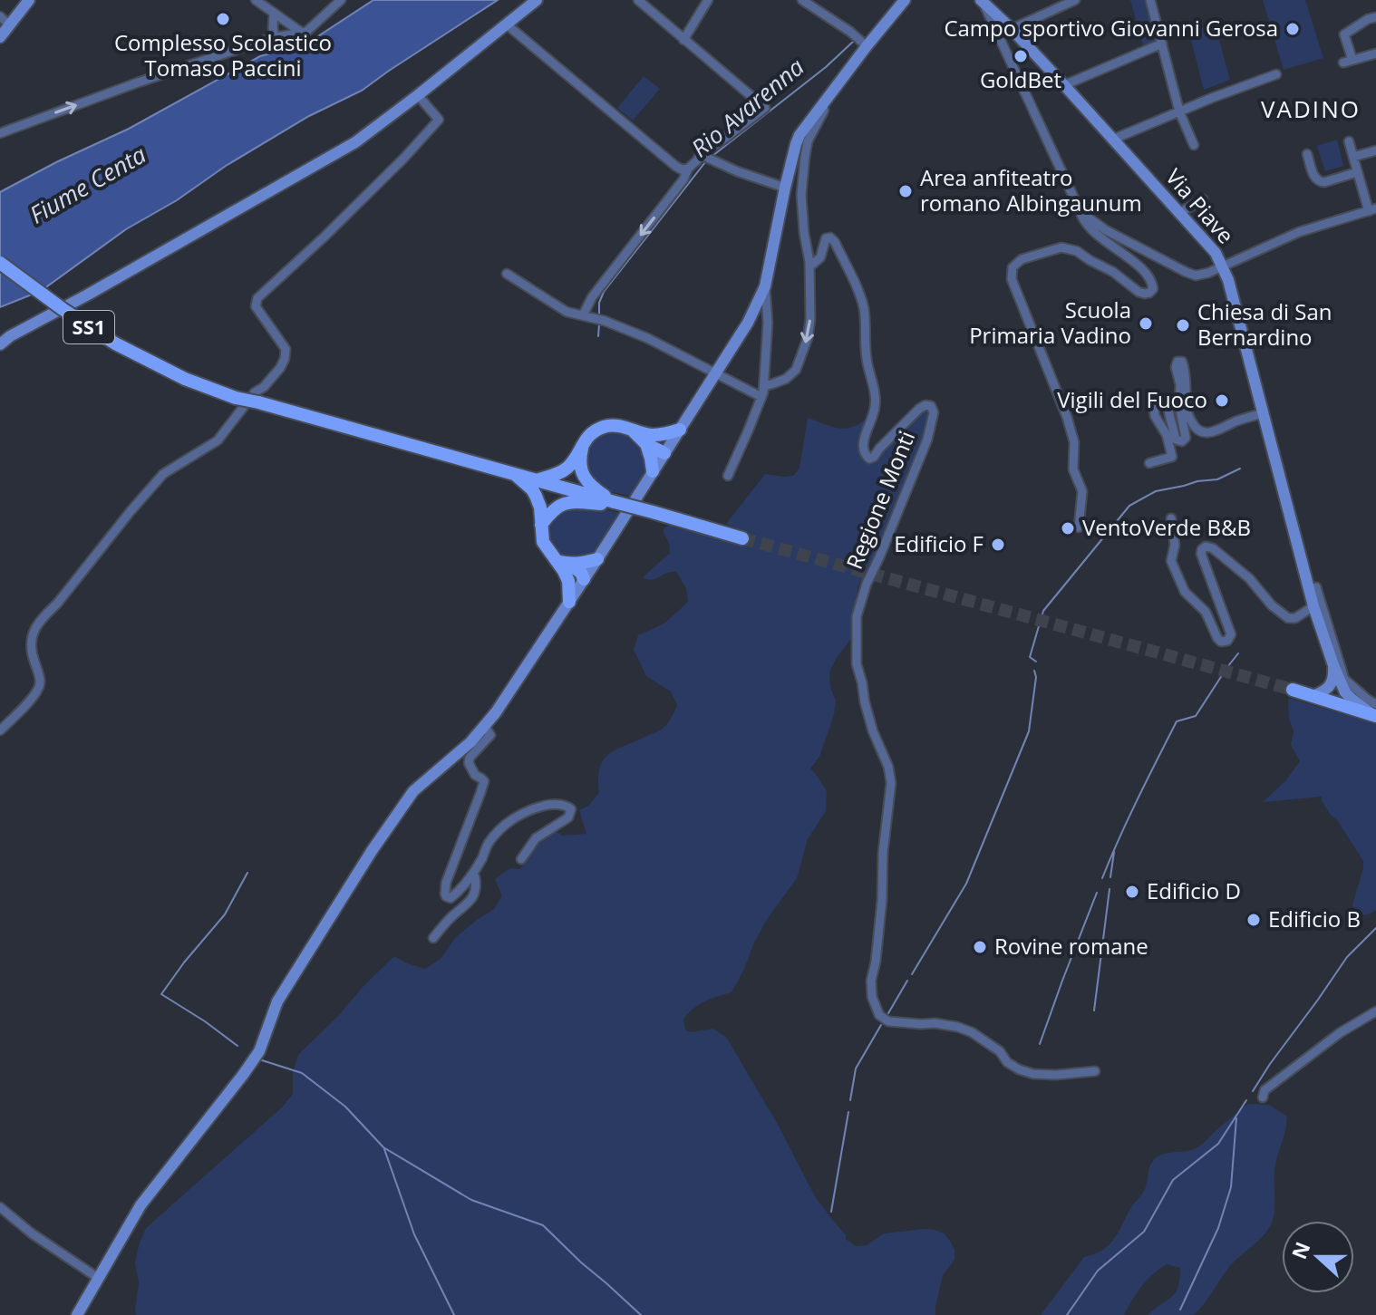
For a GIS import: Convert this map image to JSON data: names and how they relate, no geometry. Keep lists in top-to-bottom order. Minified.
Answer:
{"streets":{"main road":["Via Piave","SS1"],"street":["Regione Monti"]},"districts":["VADINO"],"water":["Rio Avarenna","Fiume Centa"],"places":["Complesso Scolastico Tomaso Paccini","Campo sportivo Giovanni Gerosa","GoldBet","Area anfiteatro romano Albingaunum","Scuola Primaria Vadino","Chiesa di San Bernardino","Vigili del Fuoco","VentoVerde B&B","Edificio F","Edificio D","Edificio B","Rovine romane"],"north":"left"}
